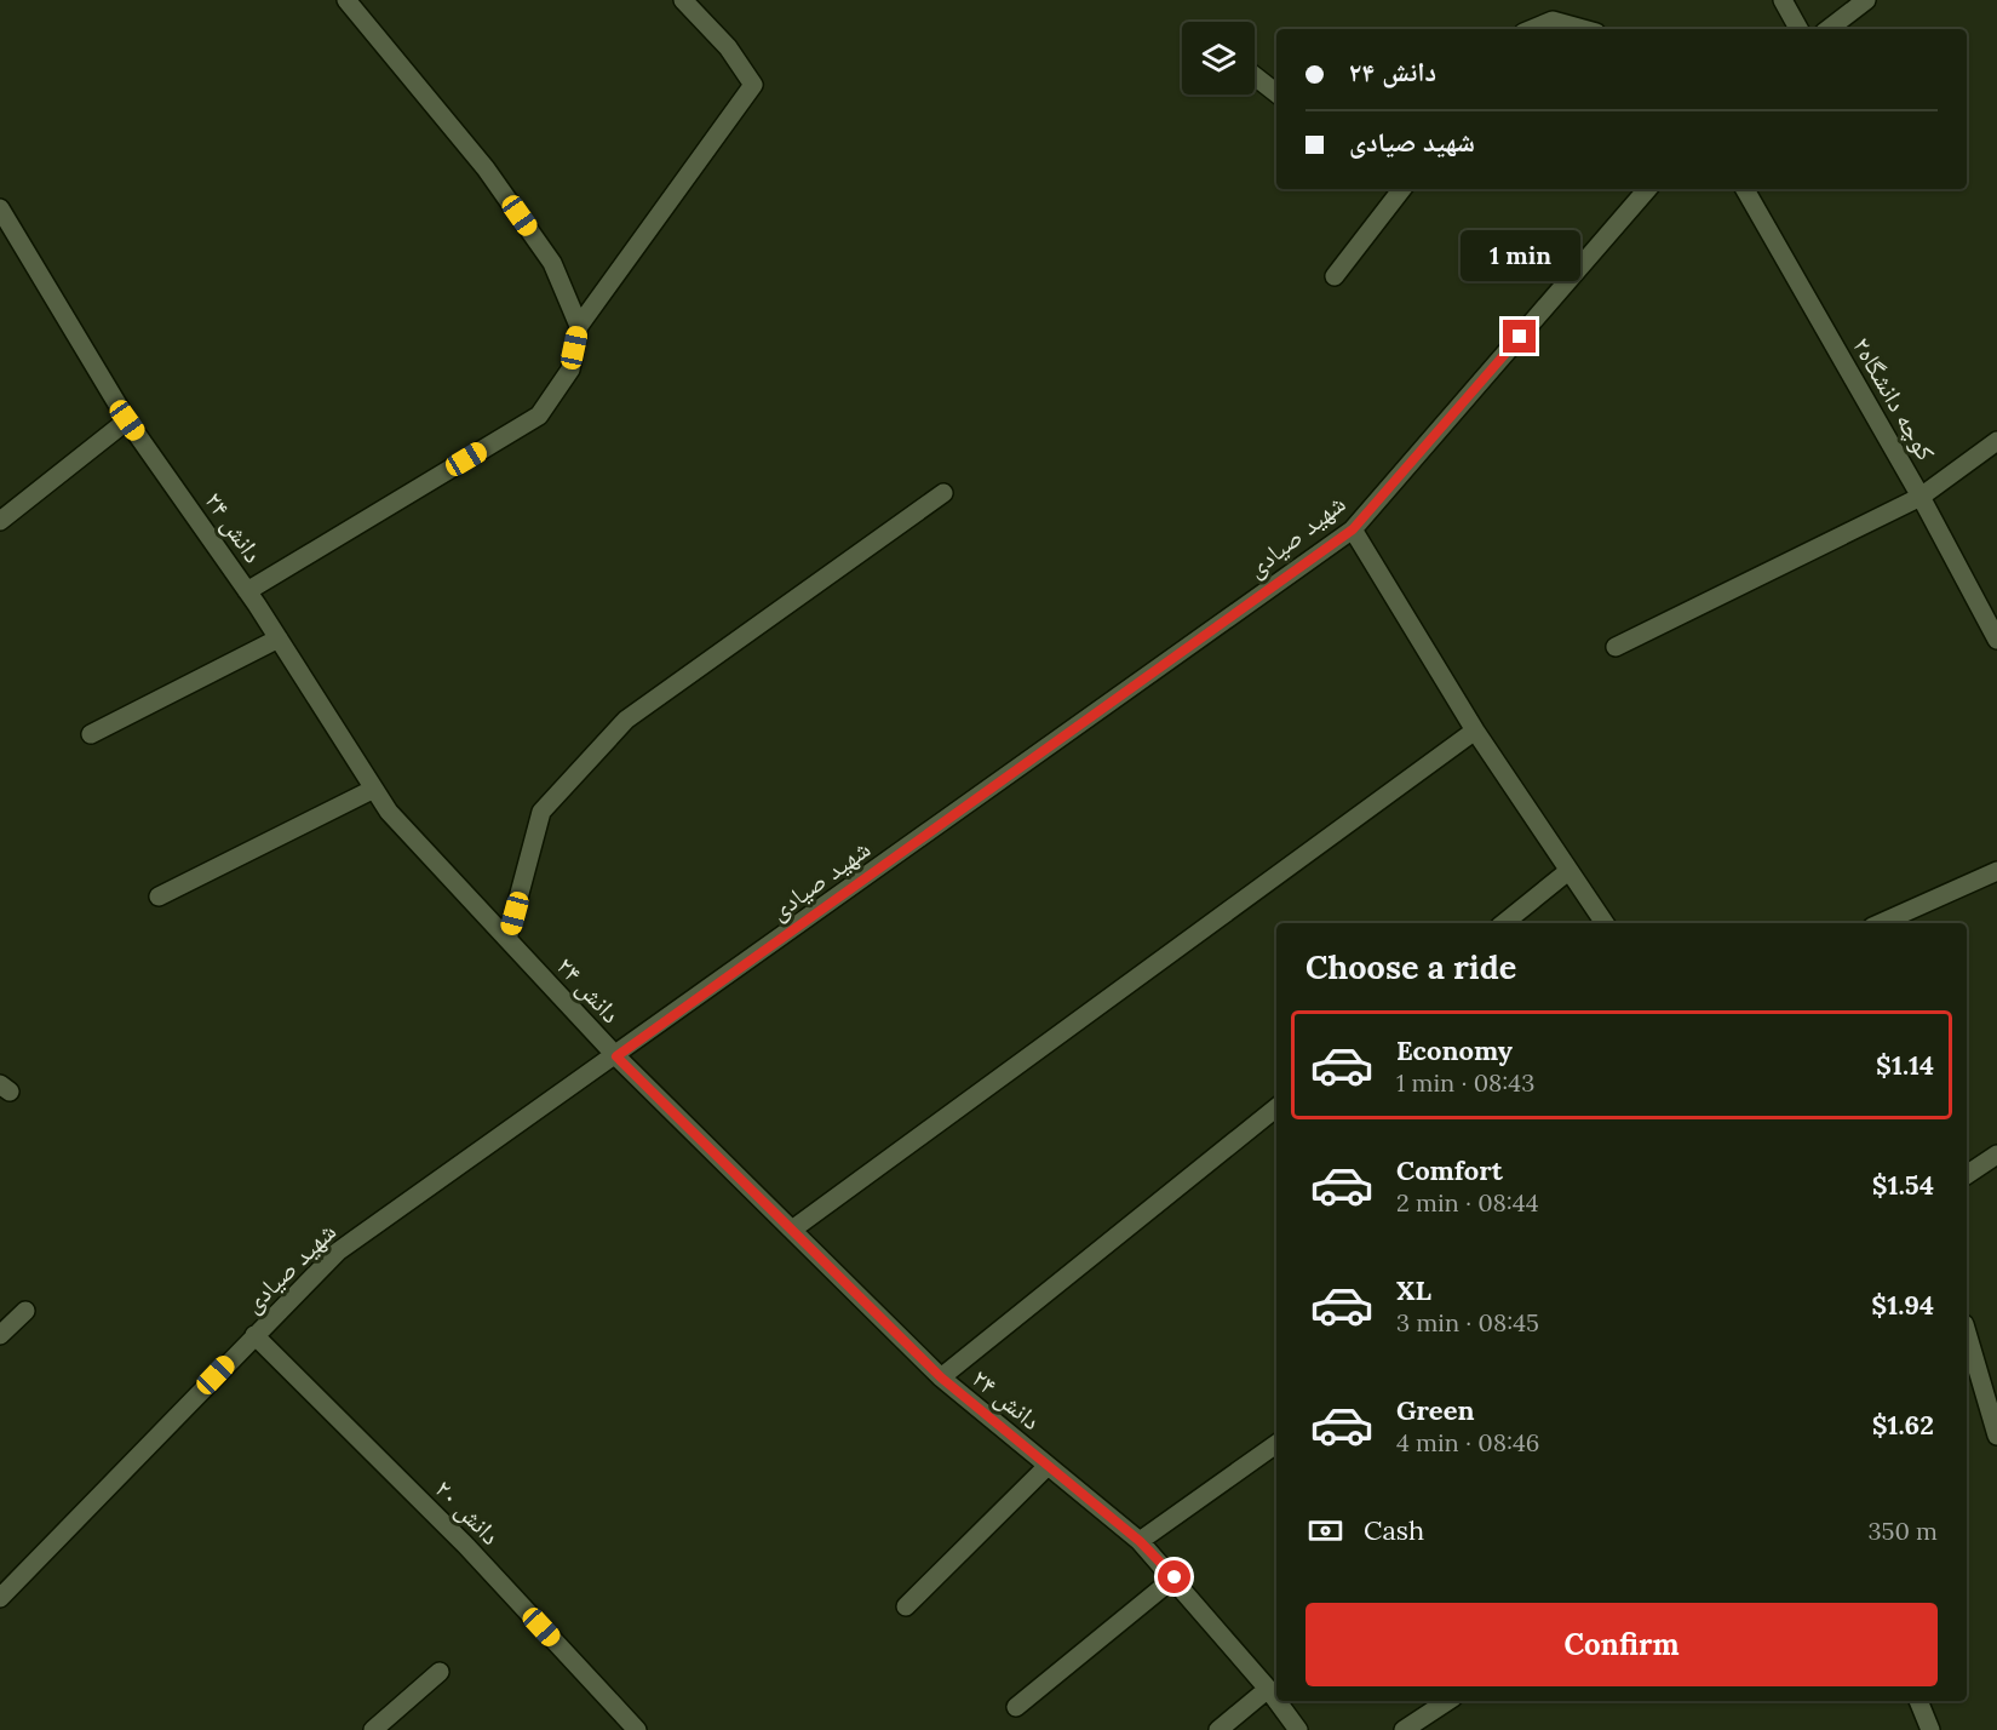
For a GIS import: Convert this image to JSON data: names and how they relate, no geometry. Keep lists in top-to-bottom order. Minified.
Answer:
{"streets":{"street":["کوچه دانشگاه۲","دانش ۲۴","شهید صیادی","دانش ۲۰"]},"crossings":[["دانش ۲۴","شهید صیادی"],["شهید صیادی","دانش ۲۰"]],"page":{"banner":["دانش ۲۴","شهید صیادی"],"bubble":"1 min","heading":"Choose a ride","list":[{"name":"Economy","note":"1 min · 08:43","value":"$1.14"},{"name":"Comfort","note":"2 min · 08:44","value":"$1.54"},{"name":"XL","note":"3 min · 08:45","value":"$1.94"},{"name":"Green","note":"4 min · 08:46","value":"$1.62"}],"pay":["Cash","350 m"],"buttons":"Confirm"}}
